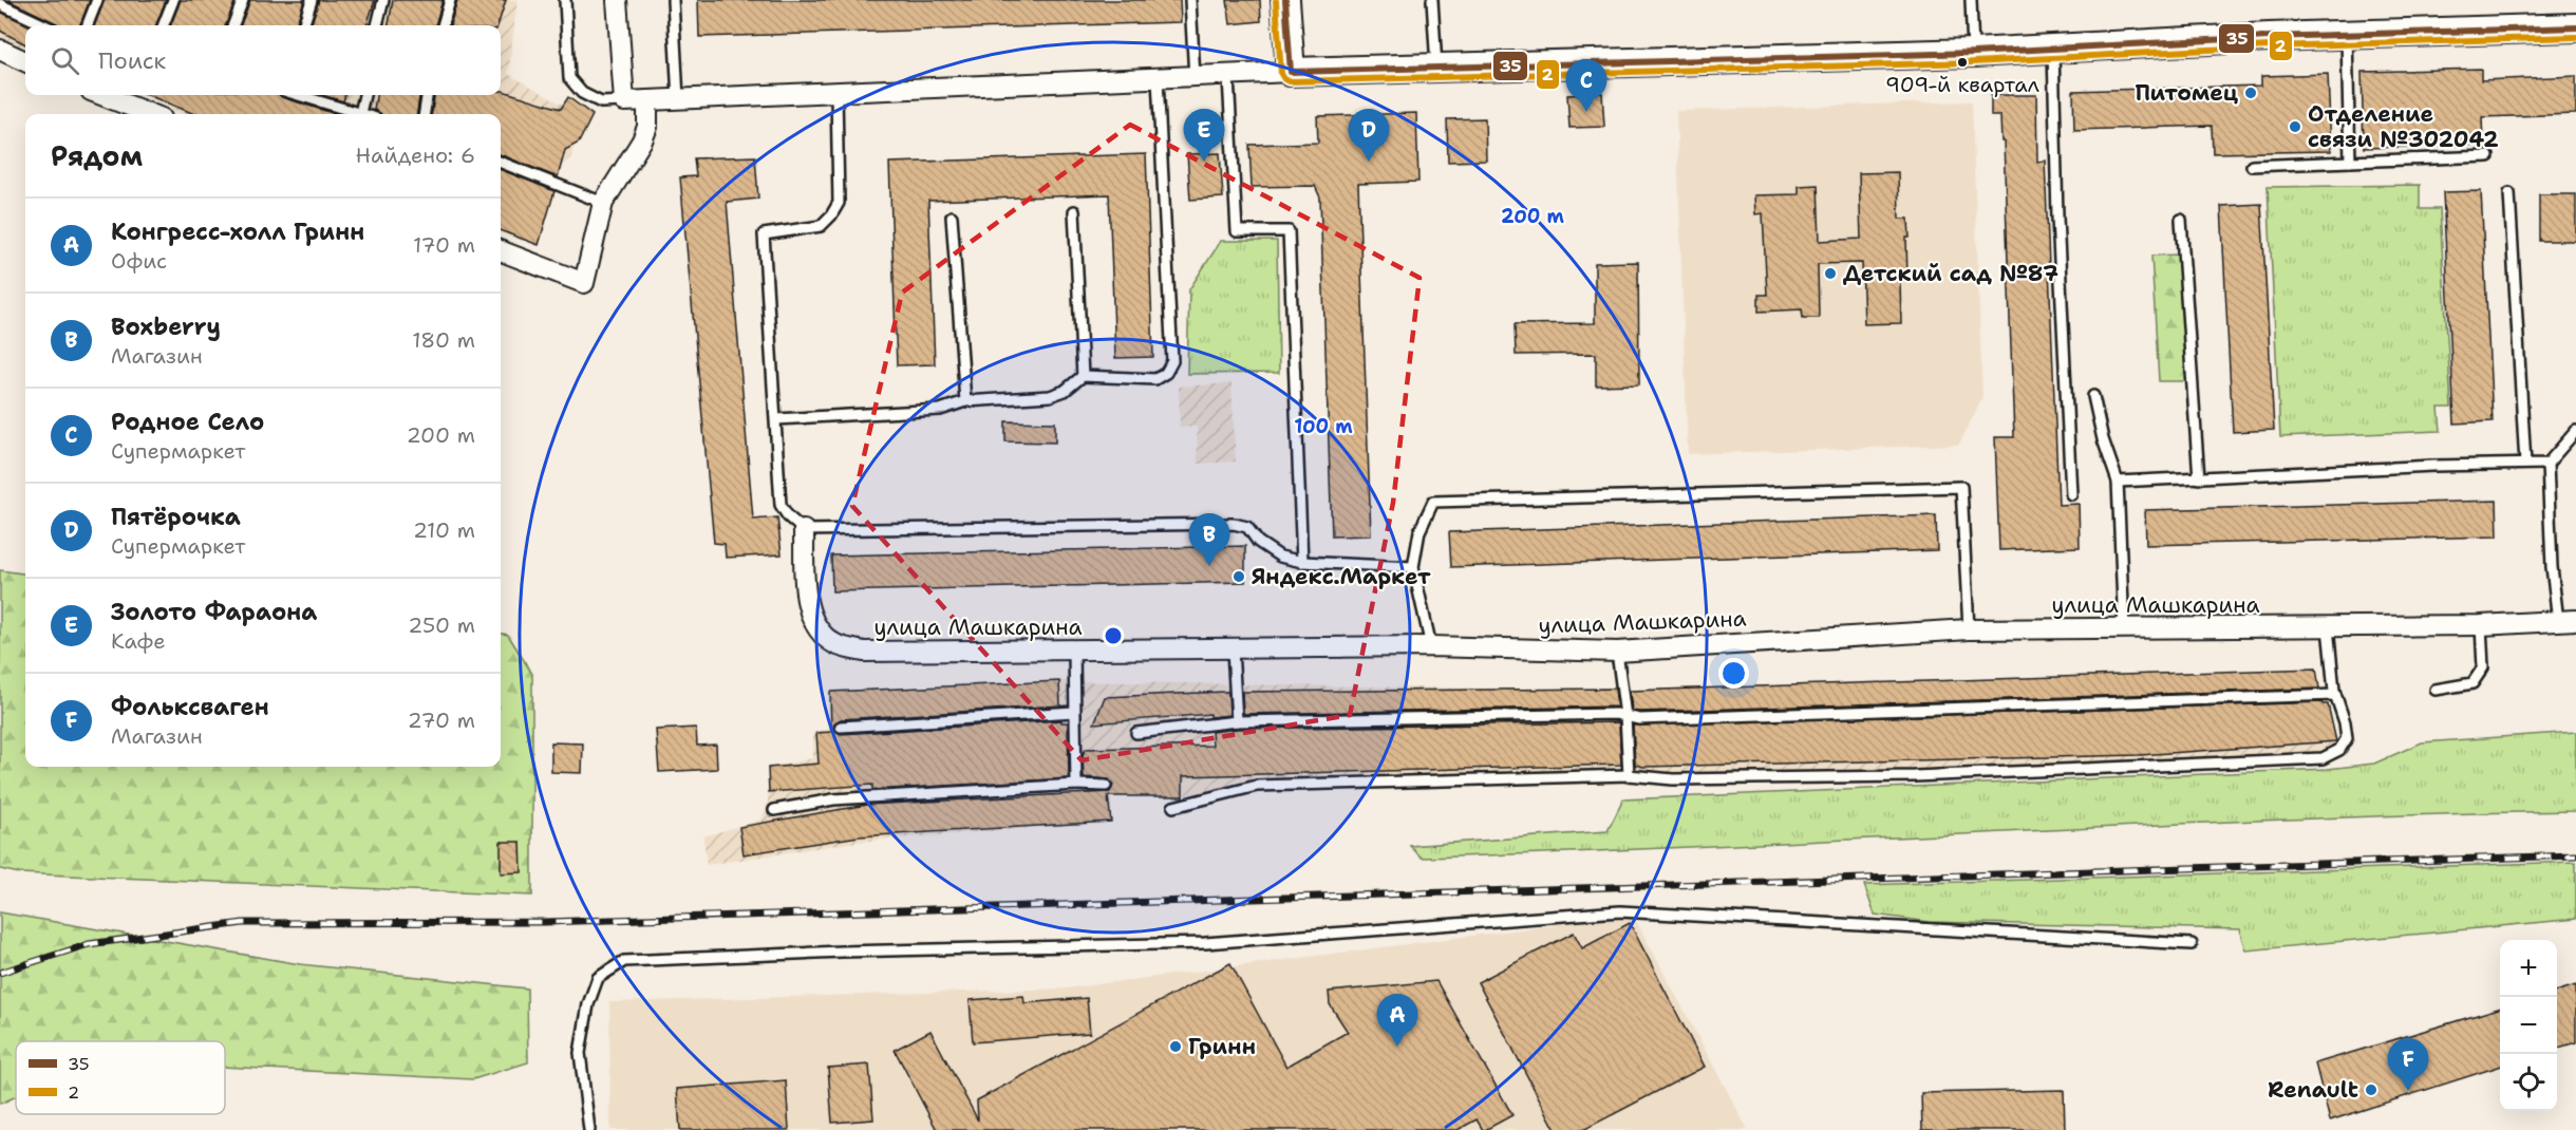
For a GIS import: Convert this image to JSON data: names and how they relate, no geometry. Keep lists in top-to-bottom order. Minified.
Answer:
{"streets":{"street":["улица Машкарина"]},"places":["909-й квартал","Питомец","Отделение связи №302042","Детский сад №87","Яндекс.Маркет","Гринн","Renault"],"lines":["transit line 35","transit line 2"],"legend":["35","2"],"page":{"search":"Поиск","pins":["C","D","E","B","A","F"],"heading":["Рядом","Найдено: 6"],"list":[{"mark":"A","name":"Конгресс-холл Гринн","note":"Офис","value":"170 m"},{"mark":"B","name":"Boxberry","note":"Магазин","value":"180 m"},{"mark":"C","name":"Родное Село","note":"Супермаркет","value":"200 m"},{"mark":"D","name":"Пятёрочка","note":"Супермаркет","value":"210 m"},{"mark":"E","name":"Золото Фараона","note":"Кафе","value":"250 m"},{"mark":"F","name":"Фольксваген","note":"Магазин","value":"270 m"}],"map_buttons":["+","−"]},"rings":["200 m","100 m"]}
